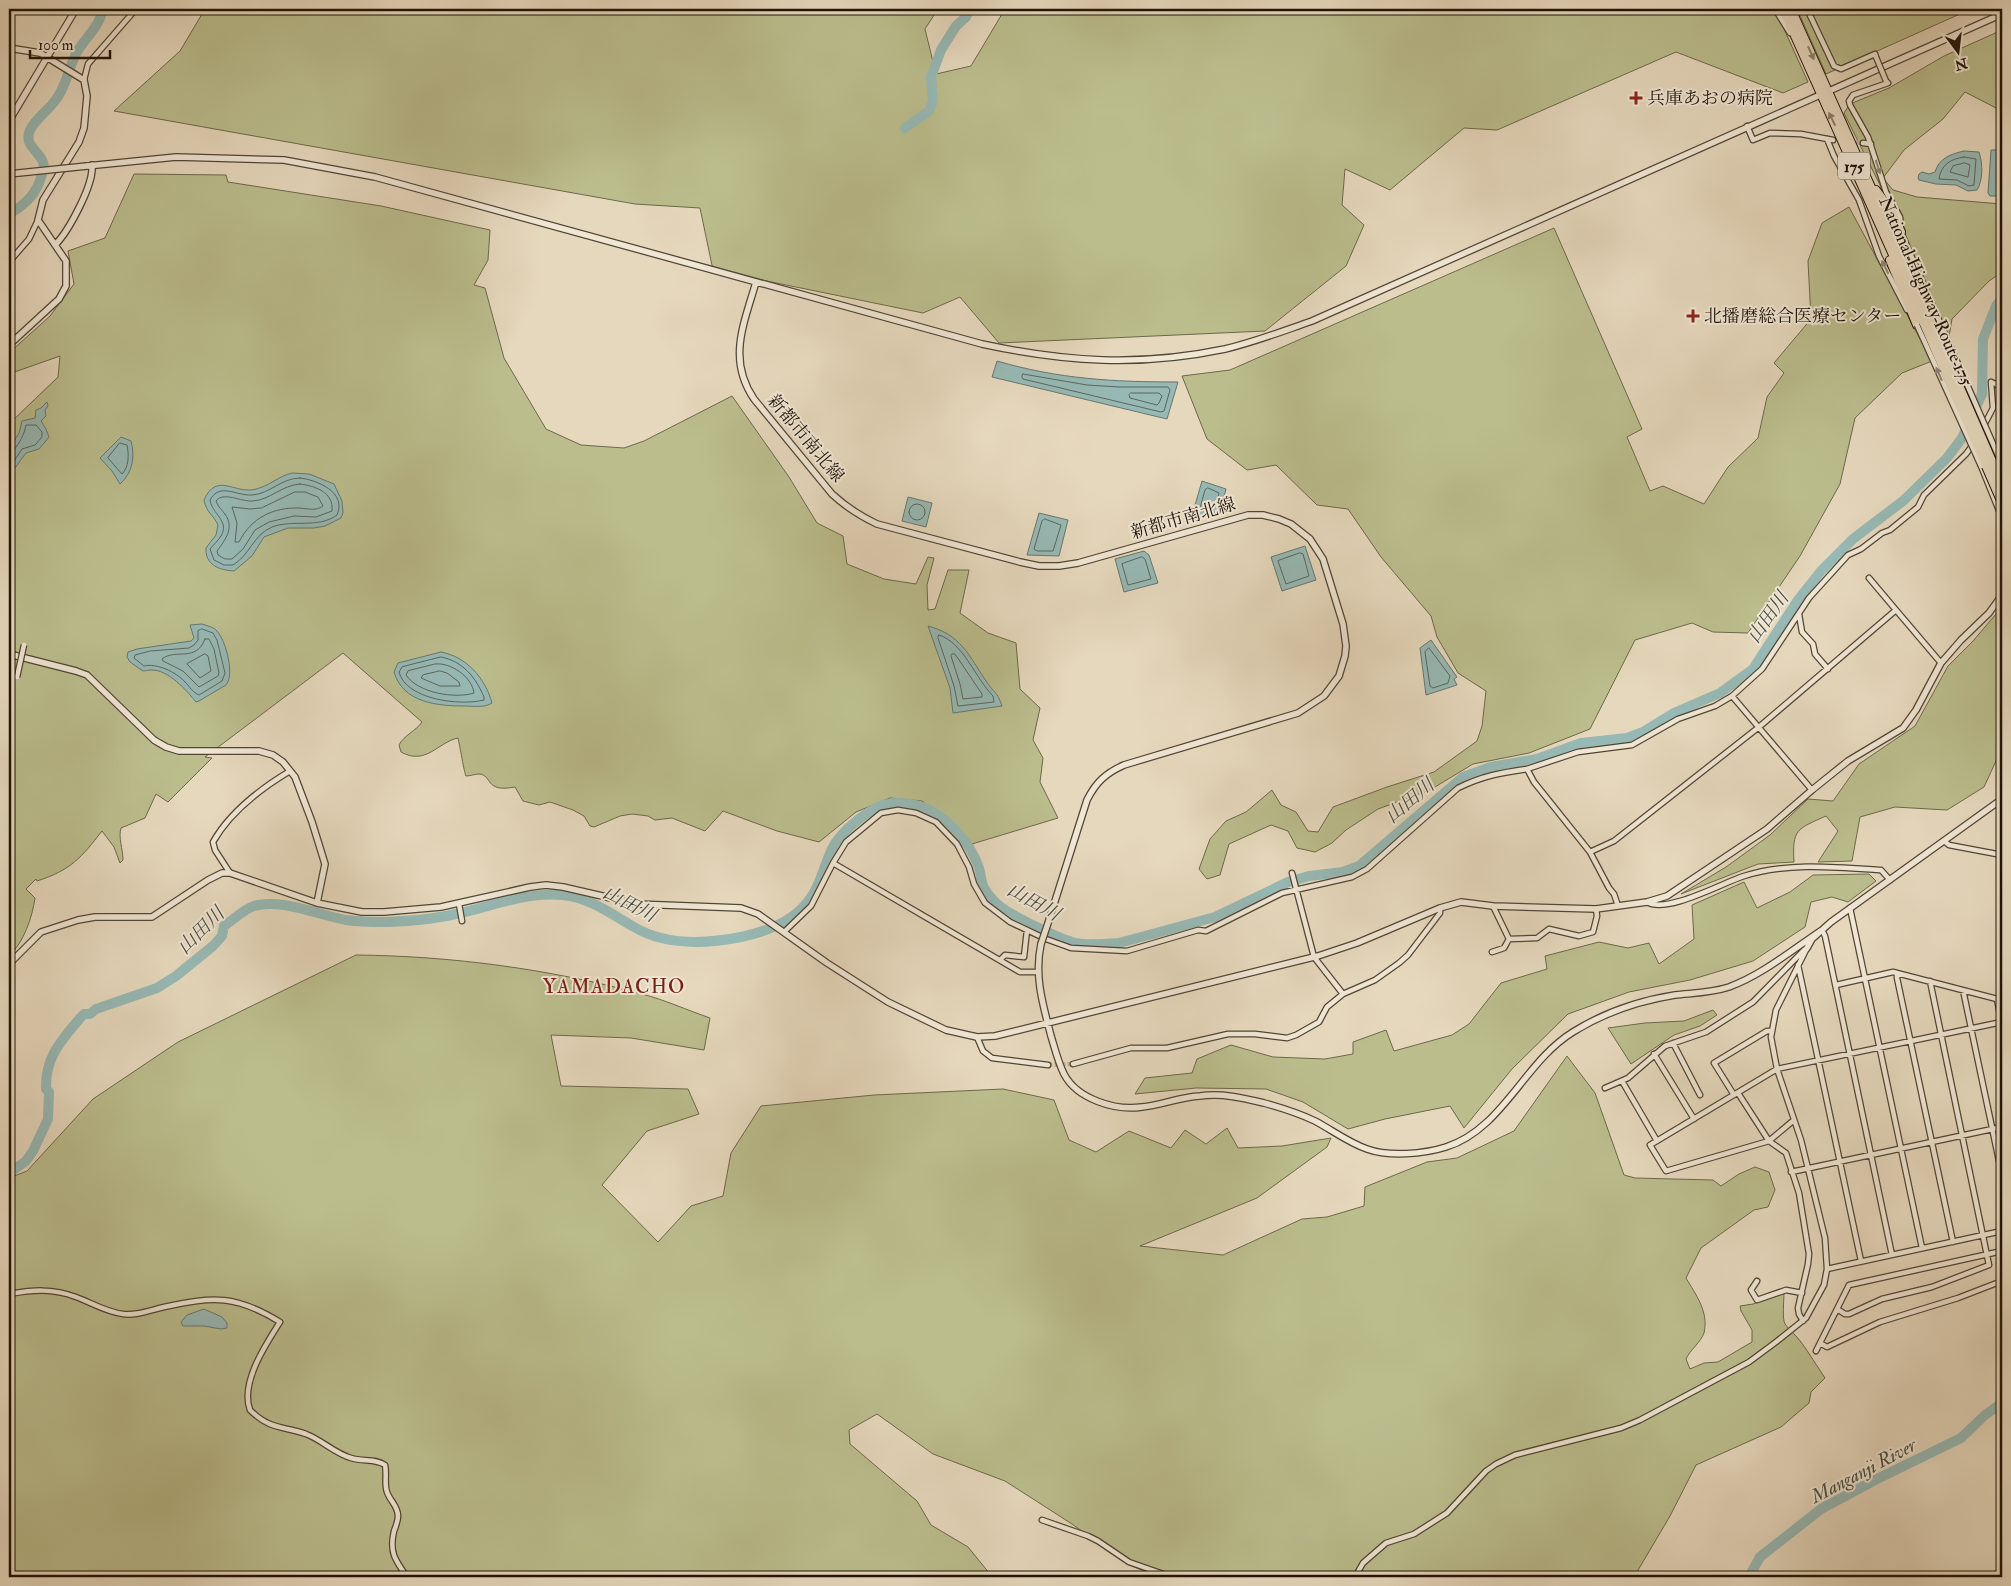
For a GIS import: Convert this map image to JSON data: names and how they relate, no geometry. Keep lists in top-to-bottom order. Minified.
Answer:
{"streets":{"highway":["175","National Highway Route 175"],"street":["新都市南北線"]},"districts":["YAMADACHO"],"water":["山田川","Manganji River"],"places":{"health":["兵庫あおの病院","北播磨総合医療センター"]},"scale_bar":"100 m","north":"bottom"}
